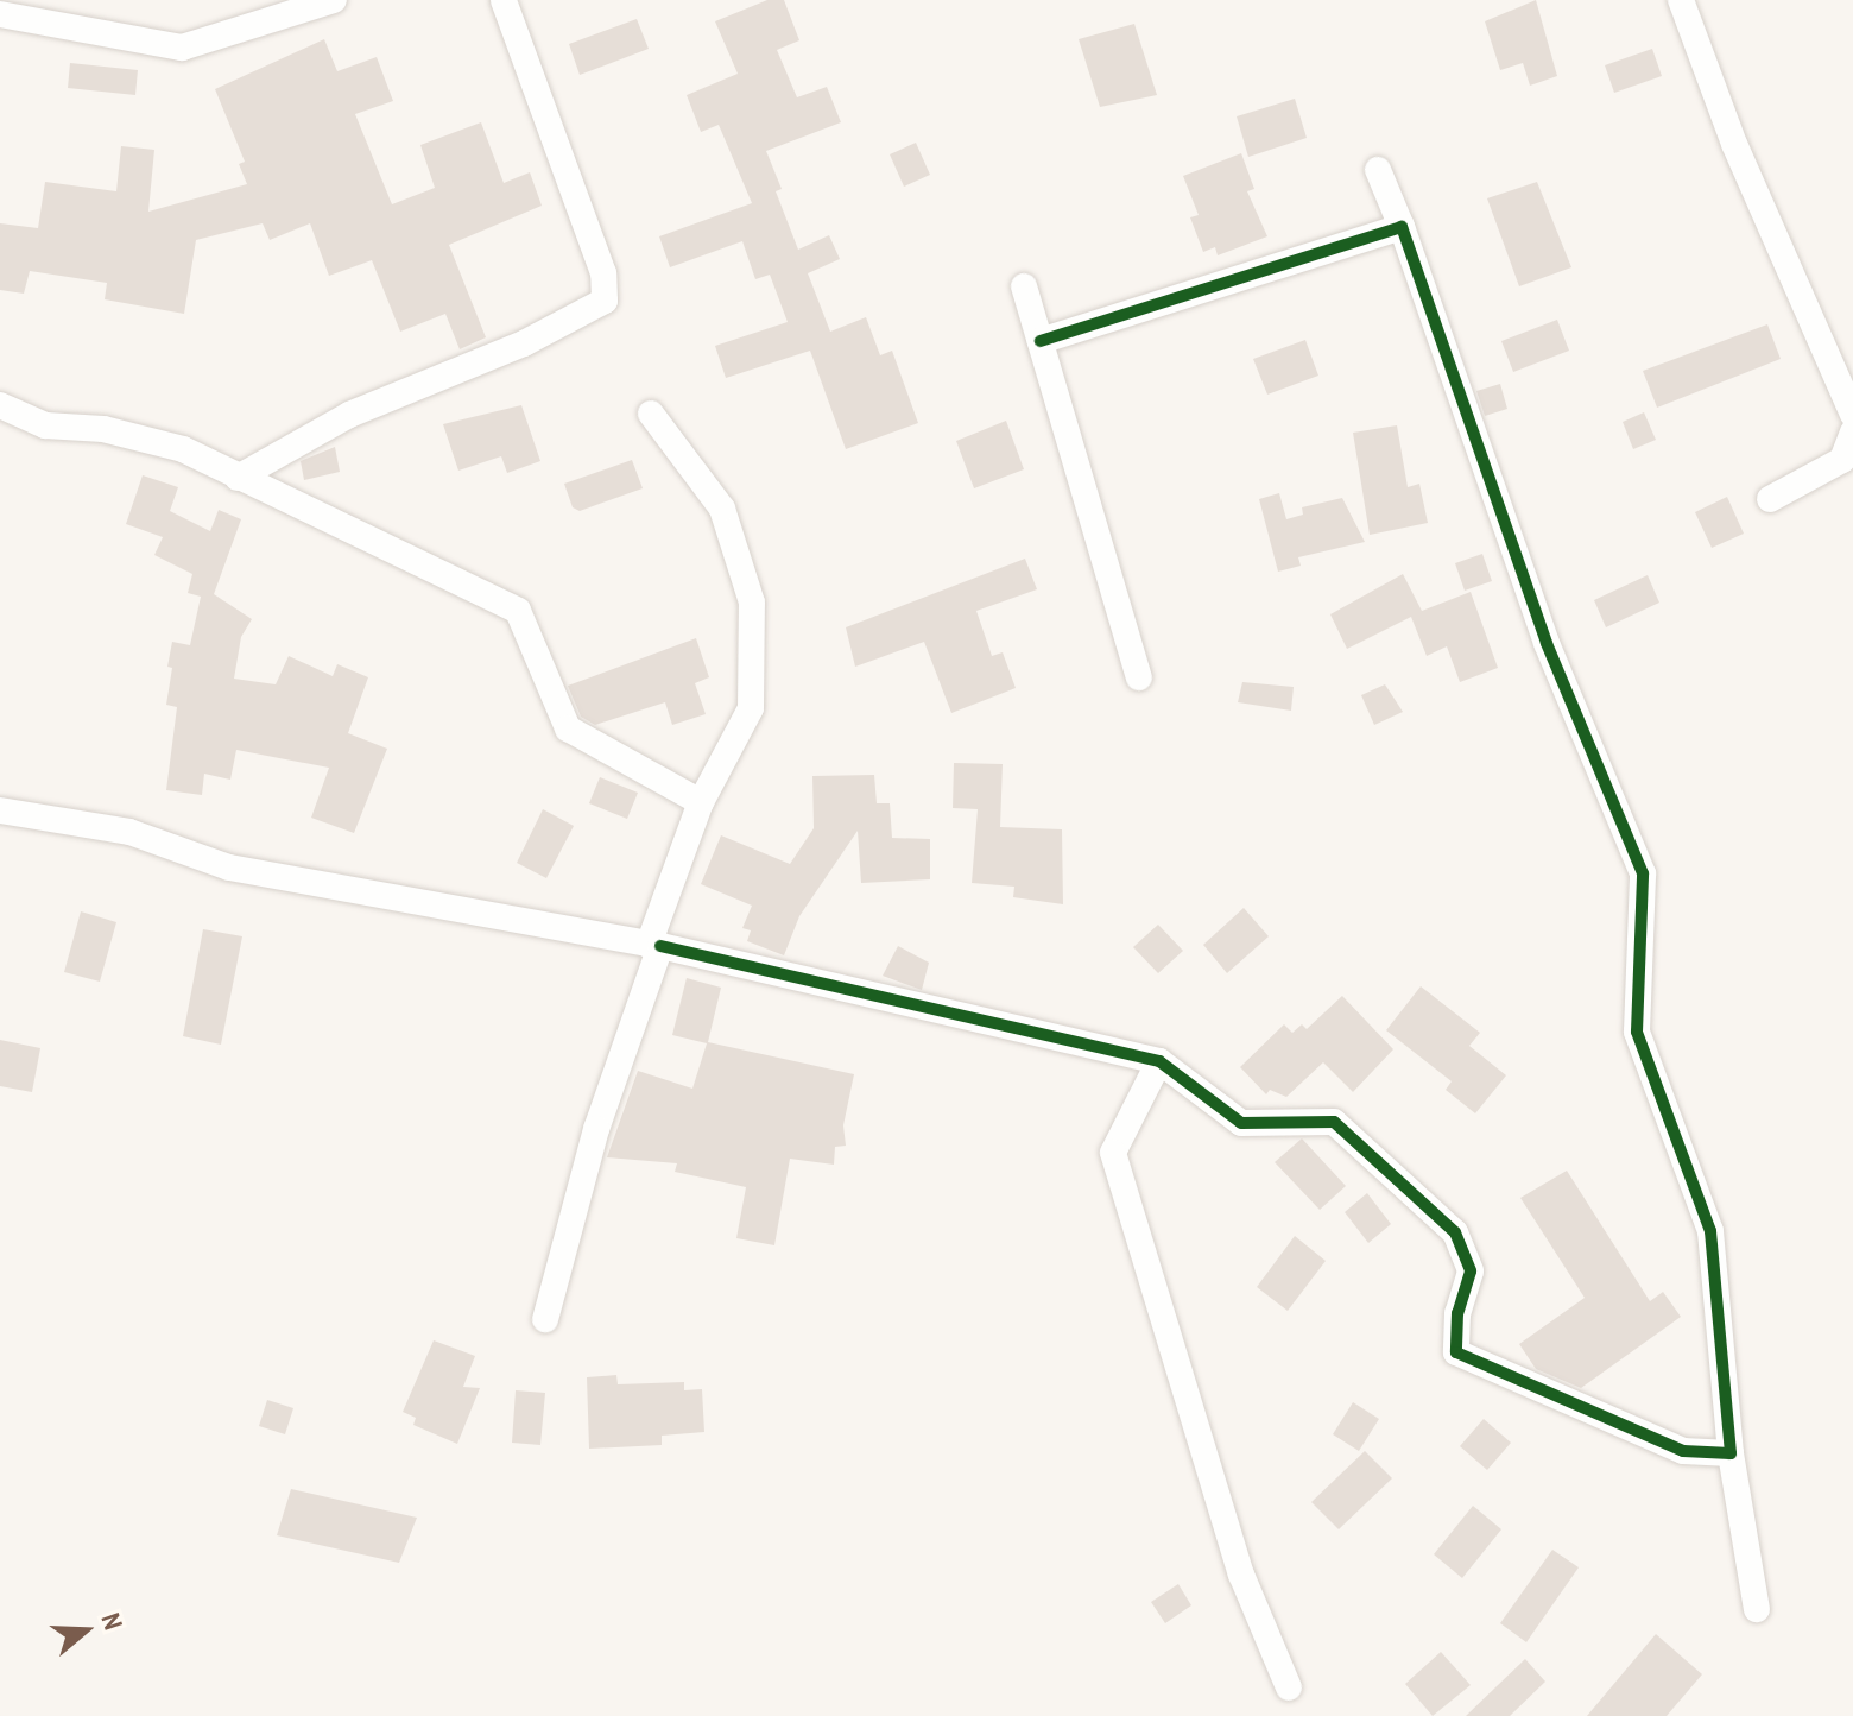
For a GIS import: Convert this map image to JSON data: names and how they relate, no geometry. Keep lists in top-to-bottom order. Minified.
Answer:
{"north":"right"}
